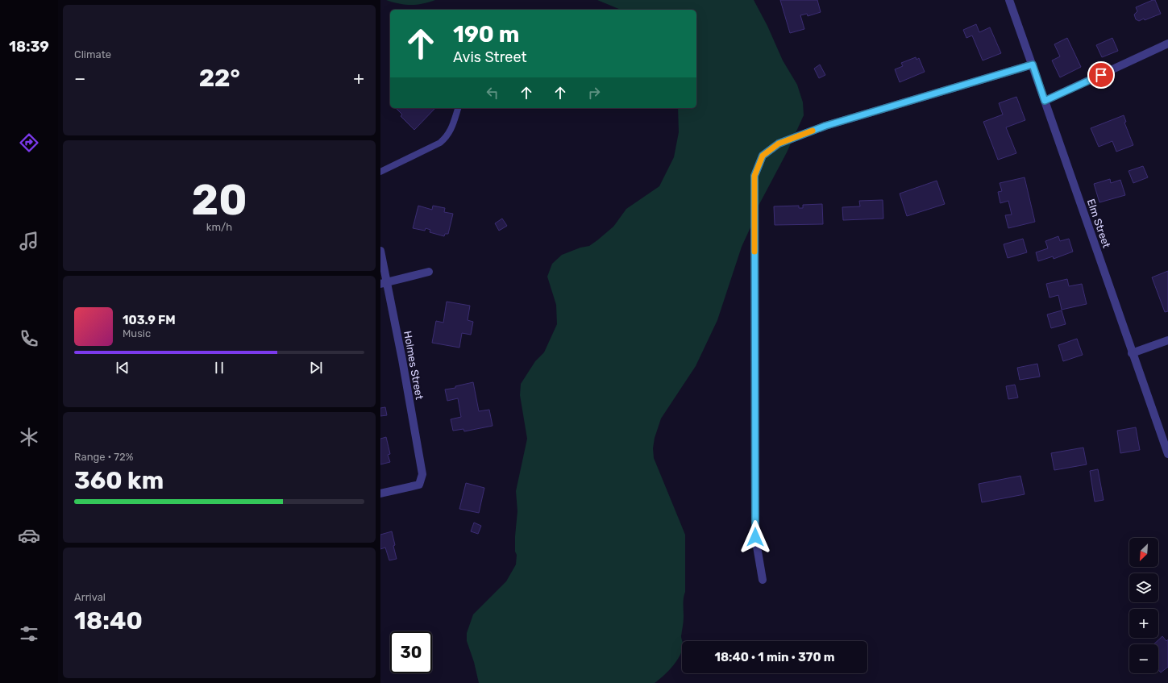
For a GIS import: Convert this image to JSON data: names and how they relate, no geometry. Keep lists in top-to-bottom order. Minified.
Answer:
{"streets":{"street":["Elm Street","Holmes Street"]},"north":"bottom left","page":{"tabs":"18:39","tile":["Climate",["20","km/h"],["Range · 72%","360 km"],["Arrival","18:40"]],"turn":["190 m","Avis Street"],"heat":["−","22°","+"],"song":["103.9 FM","Music"],"map_buttons":["+","−"],"limit":"30","trip":"18:40 · 1 min · 370 m"}}
